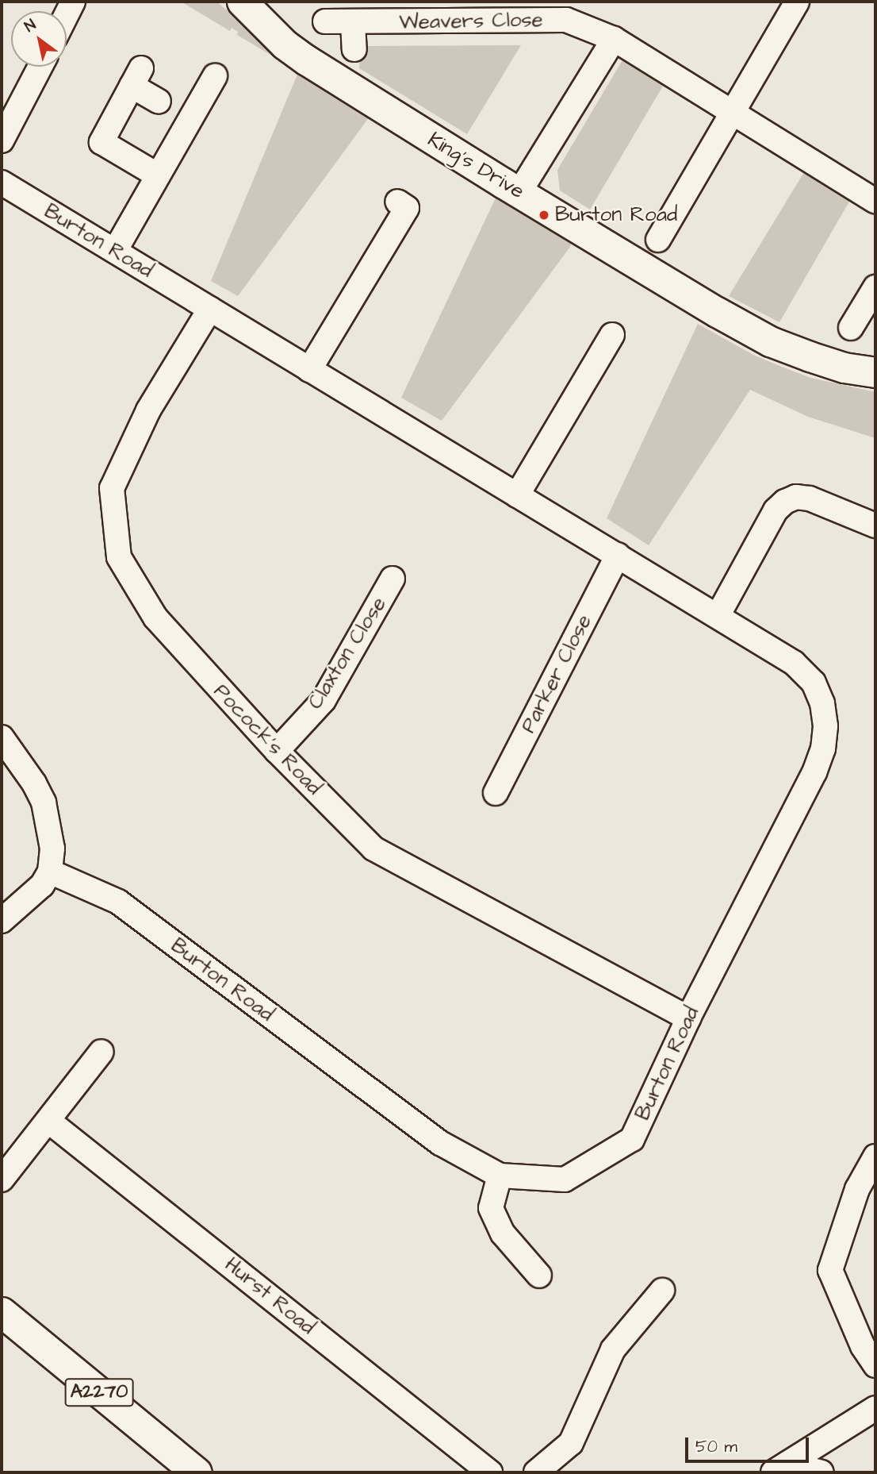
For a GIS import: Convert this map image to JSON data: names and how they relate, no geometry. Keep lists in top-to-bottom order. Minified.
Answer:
{"streets":{"main road":["King's Drive","A2270"],"street":["Weavers Close","Burton Road","Claxton Close","Parker Close","Pocock's Road","Hurst Road"]},"crossings":[["Burton Road","Parker Close"],["Burton Road","Pocock's Road"],["Claxton Close","Pocock's Road"]],"places":["Burton Road"],"scale_bar":"50 m","north":"top left"}
